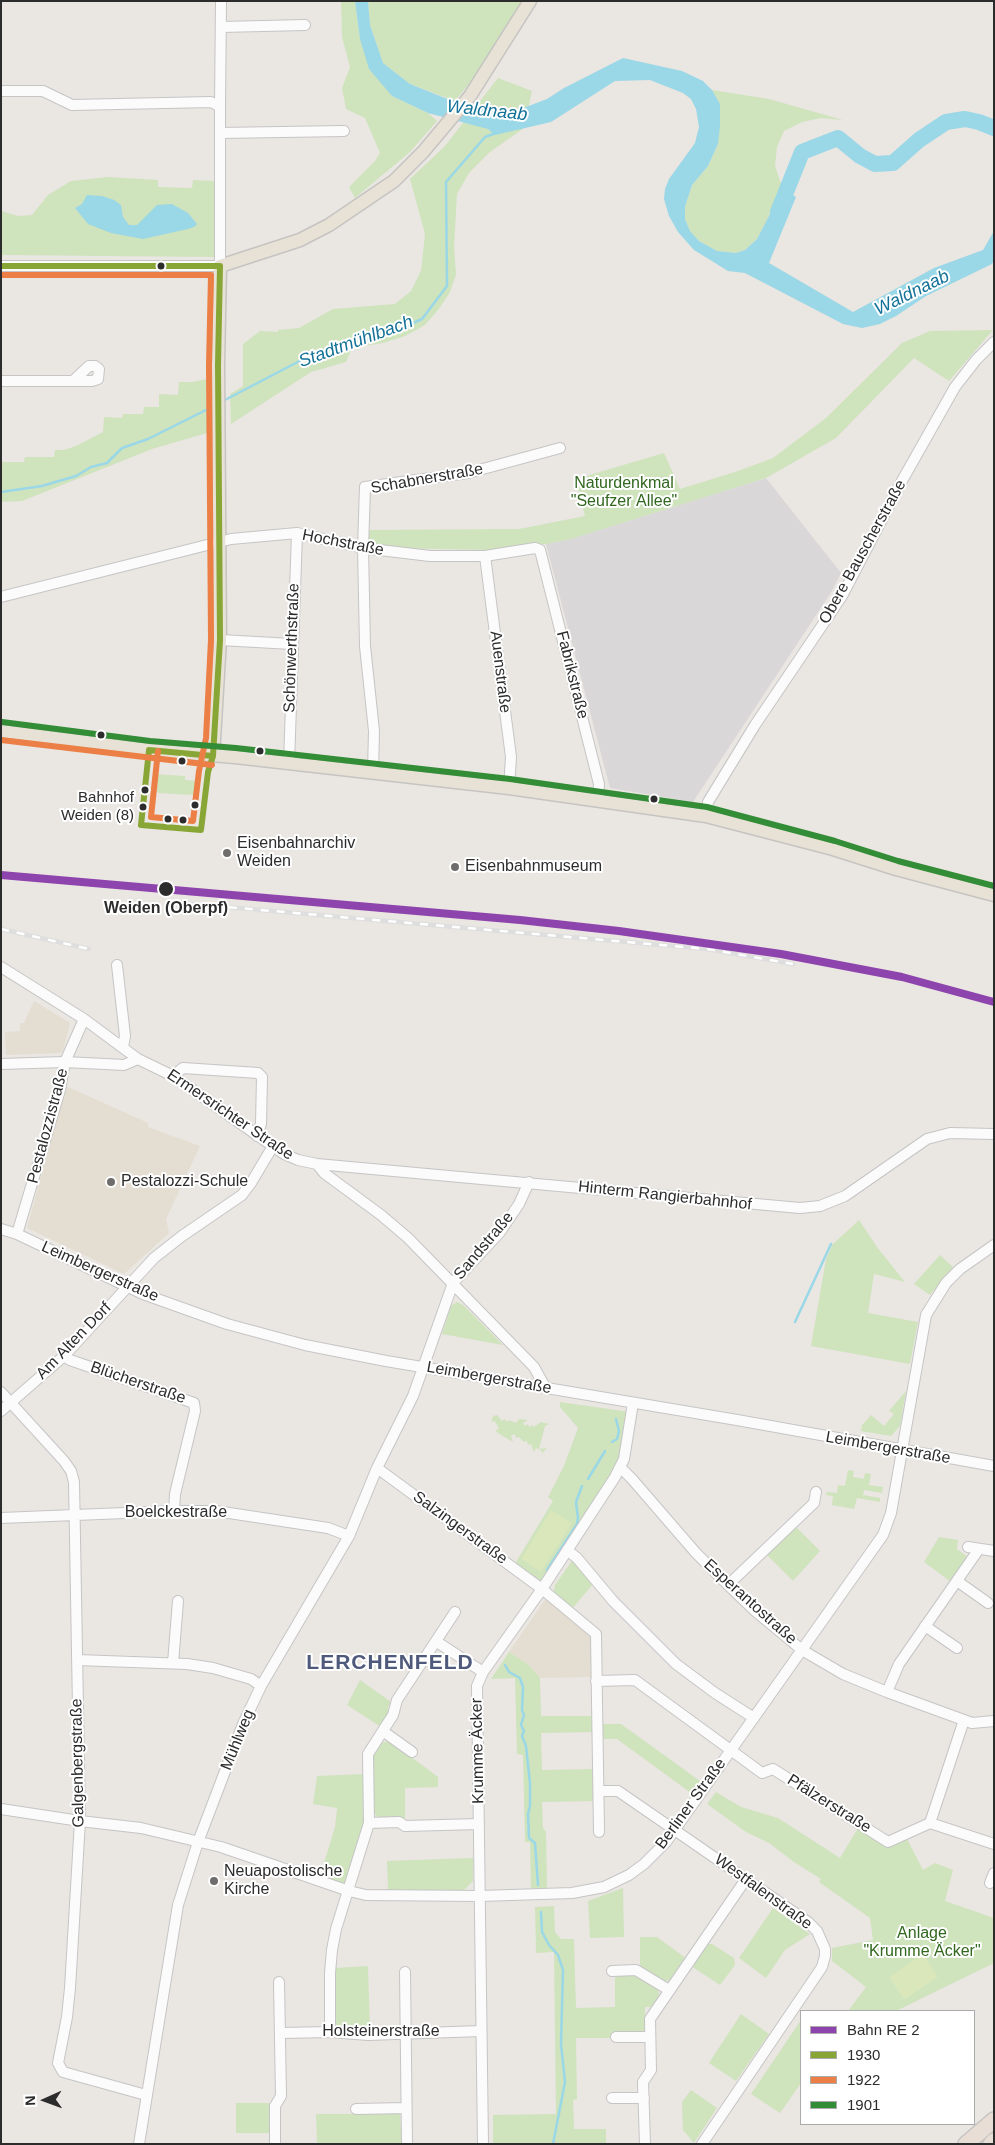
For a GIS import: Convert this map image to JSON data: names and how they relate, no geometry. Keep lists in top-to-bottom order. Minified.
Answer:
{"streets":{"street":["Schabnerstraße","Hochstraße","Obere Bauscherstraße","Schönwerthstraße","Auenstraße","Fabrikstraße","Ermersrichter Straße","Pestalozzistraße","Hinterm Rangierbahnhof","Sandstraße","Leimbergerstraße","Am Alten Dorf","Blücherstraße","Boelckestraße","Salzingerstraße","Esperantostraße","Mühlweg","Krumme Äcker","Galgenbergstraße","Berliner Straße","Pfälzerstraße","Westfalenstraße","Holsteinerstraße"]},"crossings":[["Schabnerstraße","Hochstraße"],["Hochstraße","Schönwerthstraße"],["Hochstraße","Auenstraße"],["Hochstraße","Fabrikstraße"],["Ermersrichter Straße","Pestalozzistraße"],["Ermersrichter Straße","Hinterm Rangierbahnhof"],["Ermersrichter Straße","Sandstraße"],["Ermersrichter Straße","Leimbergerstraße"],["Ermersrichter Straße","Am Alten Dorf"],["Pestalozzistraße","Leimbergerstraße"],["Hinterm Rangierbahnhof","Sandstraße"],["Sandstraße","Leimbergerstraße"],["Sandstraße","Mühlweg"],["Leimbergerstraße","Am Alten Dorf"],["Leimbergerstraße","Mühlweg"],["Leimbergerstraße","Krumme Äcker"],["Leimbergerstraße","Berliner Straße"],["Am Alten Dorf","Blücherstraße"],["Am Alten Dorf","Galgenbergstraße"],["Blücherstraße","Boelckestraße"],["Boelckestraße","Mühlweg"],["Boelckestraße","Galgenbergstraße"],["Salzingerstraße","Mühlweg"],["Salzingerstraße","Krumme Äcker"],["Esperantostraße","Krumme Äcker"],["Esperantostraße","Berliner Straße"],["Mühlweg","Galgenbergstraße"],["Mühlweg","Berliner Straße"],["Krumme Äcker","Berliner Straße"],["Krumme Äcker","Holsteinerstraße"],["Galgenbergstraße","Berliner Straße"],["Berliner Straße","Pfälzerstraße"],["Berliner Straße","Westfalenstraße"]],"districts":["LERCHENFELD"],"water":["Waldnaab","Stadtmühlbach"],"parks":["Naturdenkmal \"Seufzer Allee\"","Anlage \"Krumme Äcker\""],"places":["Bahnhof Weiden (8)","Eisenbahnarchiv Weiden","Eisenbahnmuseum","Weiden (Oberpf)","Pestalozzi-Schule","Neuapostolische Kirche"],"lines":["transit line 1930","transit line 1922","transit line 1901"],"legend":["Bahn RE 2","1930","1922","1901"],"north":"left"}
